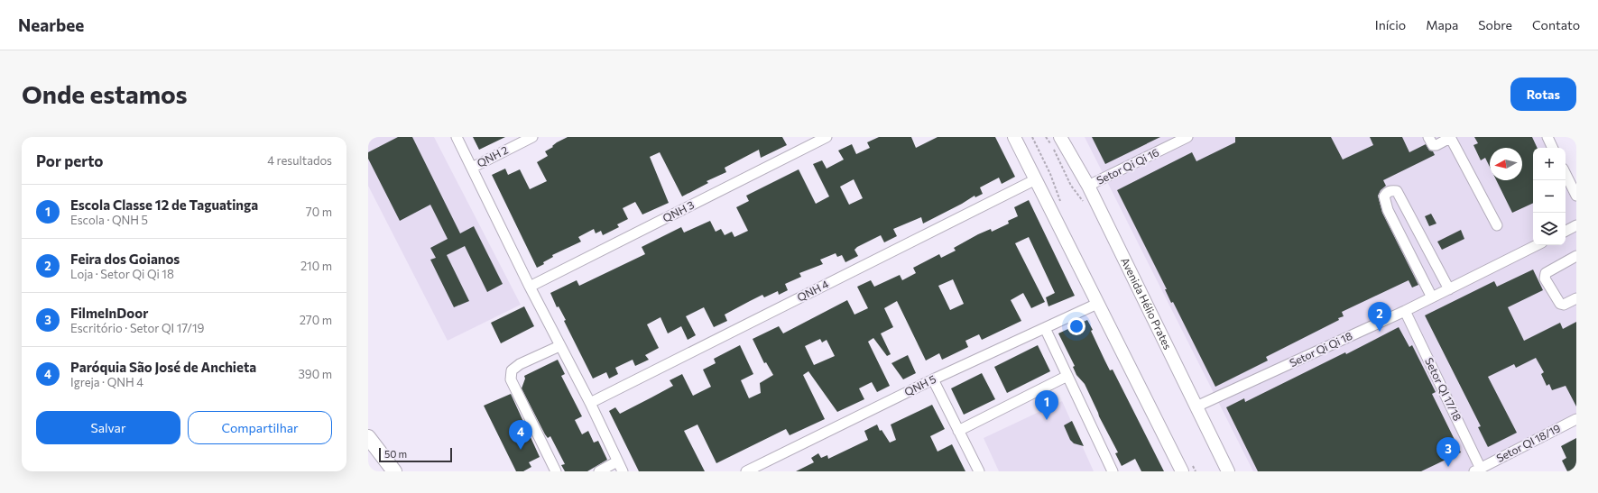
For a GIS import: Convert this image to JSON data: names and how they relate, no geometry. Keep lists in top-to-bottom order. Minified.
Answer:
{"streets":{"main road":["Avenida Hélio Prates"],"street":["QNH 2","Setor Qi Qi 16","QNH 3","QNH 4","Setor Qi Qi 18","QNH 5","Setor QI 17/18","Setor QI 18/19"]},"crossings":[["Setor Qi Qi 16","Avenida Hélio Prates"],["Avenida Hélio Prates","Setor Qi Qi 18"],["Setor Qi Qi 18","Setor QI 17/18"],["Setor QI 17/18","Setor QI 18/19"]],"scale_bar":"50 m","north":"left","page":{"header":"Nearbee","nav":["Início","Mapa","Sobre","Contato"],"buttons":["Rotas",["Salvar","Compartilhar"]],"title":"Onde estamos","heading":["Por perto","4 resultados"],"map_buttons":["+","−"],"list":[{"mark":"1","name":"Escola Classe 12 de Taguatinga","note":"Escola · QNH 5","value":"70 m"},{"mark":"2","name":"Feira dos Goianos","note":"Loja · Setor Qi Qi 18","value":"210 m"},{"mark":"3","name":"FilmeInDoor","note":"Escritório · Setor QI 17/19","value":"270 m"},{"mark":"4","name":"Paróquia São José de Anchieta","note":"Igreja · QNH 4","value":"390 m"}],"pins":["2","1","4","3"],"scale":"50 m"}}
